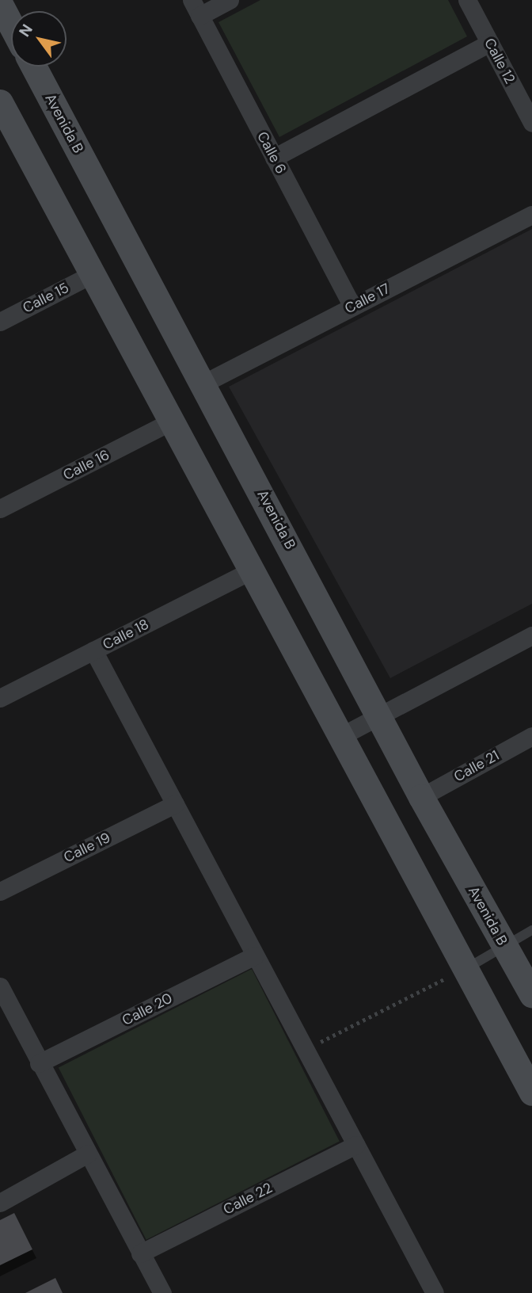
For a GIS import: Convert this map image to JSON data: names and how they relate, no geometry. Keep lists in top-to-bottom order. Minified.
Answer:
{"streets":{"street":["Calle 12","Avenida B","Calle 6","Calle 15","Calle 17","Calle 16","Calle 18","Calle 21","Calle 19","Calle 20","Calle 22"]},"crossings":[["Avenida B","Calle 17"],["Avenida B","Calle 21"],["Calle 6","Calle 17"]],"north":"top left"}
